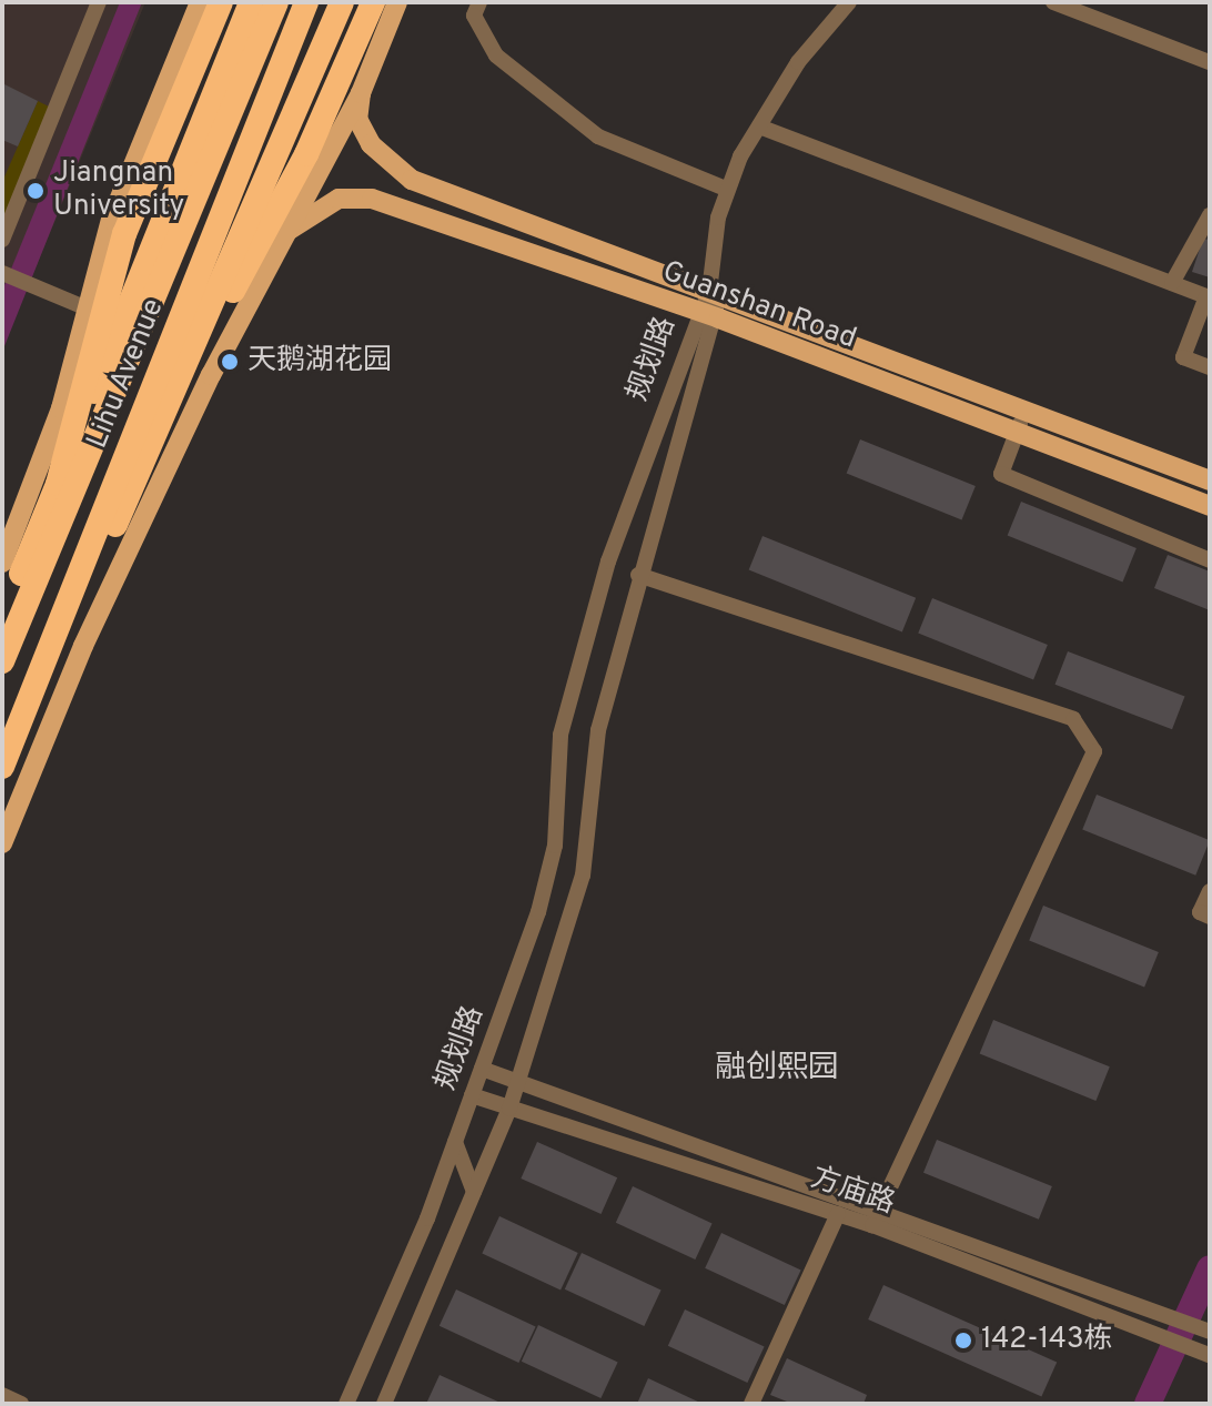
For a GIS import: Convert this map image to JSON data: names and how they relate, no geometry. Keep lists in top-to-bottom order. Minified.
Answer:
{"streets":{"highway":["Lihu Avenue"],"main road":["Guanshan Road"],"street":["规划路","方庙路"]},"crossings":[["Guanshan Road","规划路"],["规划路","方庙路"]],"districts":["融创·熙园"],"places":["Jiangnan University","天鹅湖花园","142-143栋"]}
